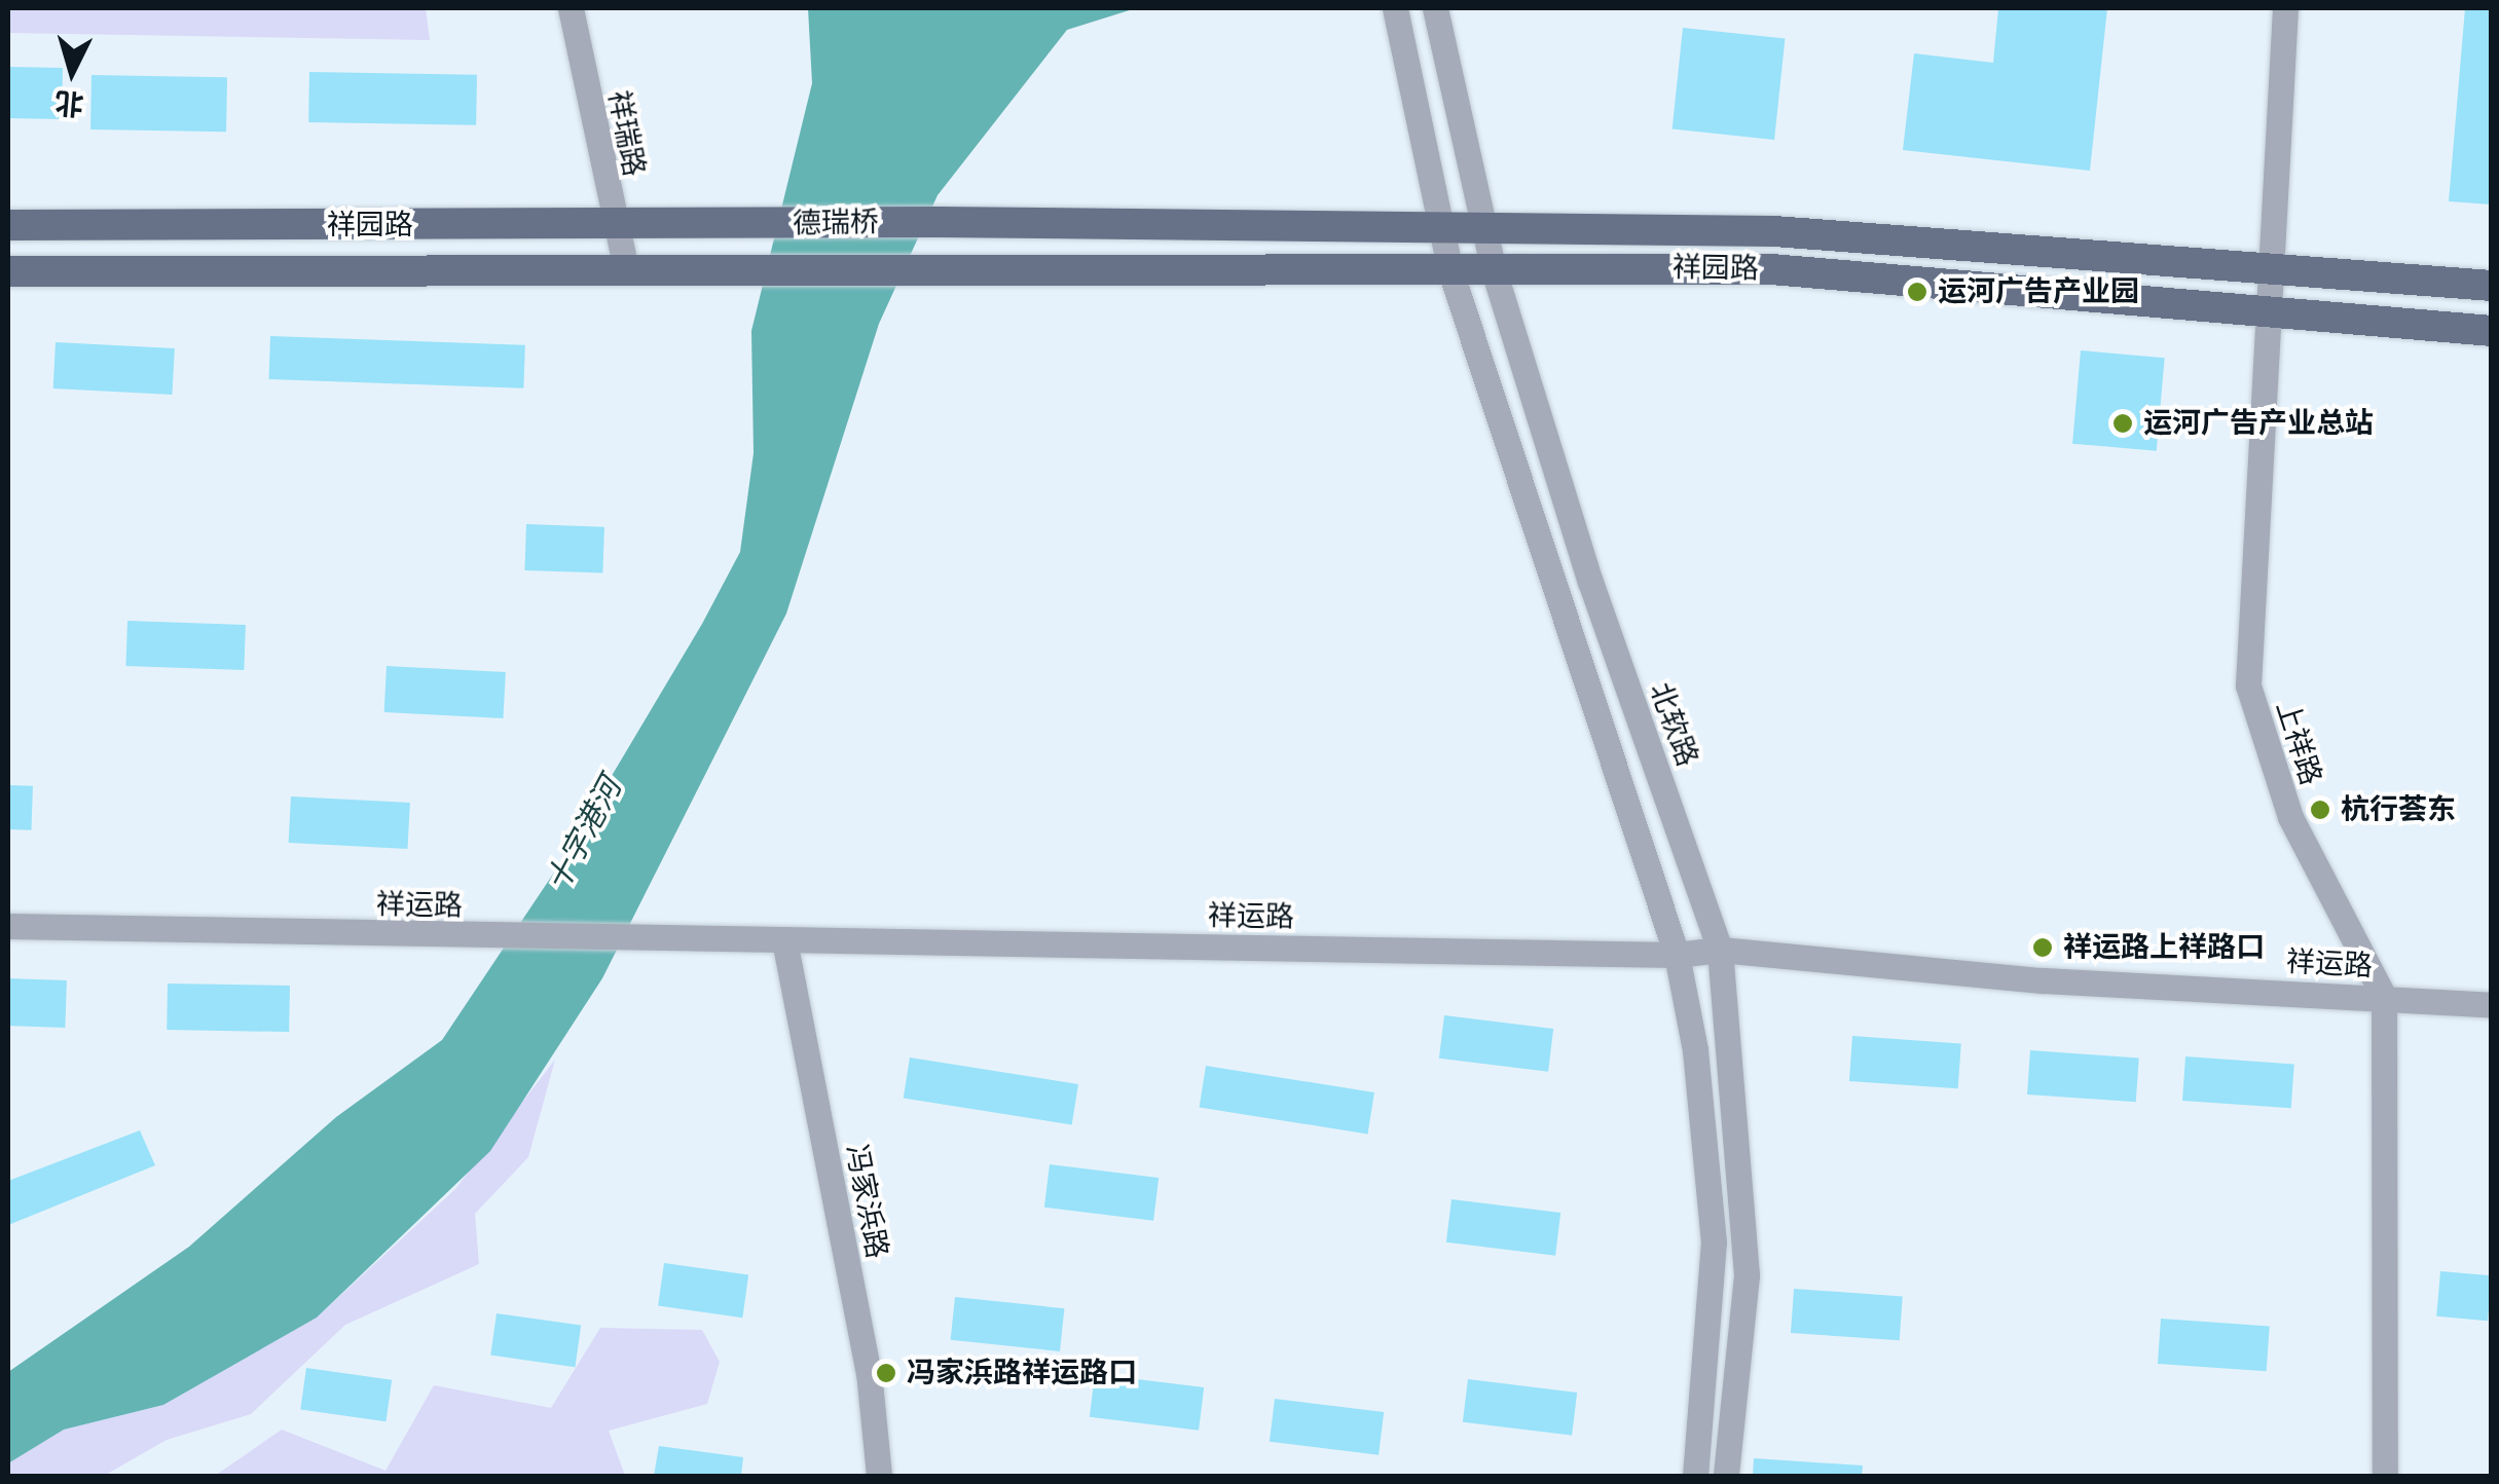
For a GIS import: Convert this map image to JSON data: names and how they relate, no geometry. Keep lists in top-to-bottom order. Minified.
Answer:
{"streets":{"main road":["德瑞桥","祥园路"],"street":["祥瑞路","北软路","上祥路","祥运路","冯家浜路"]},"crossings":[["祥瑞路","祥园路"],["德瑞桥","祥园路"],["祥园路","北软路"],["祥园路","上祥路"],["北软路","祥运路"],["上祥路","祥运路"],["祥运路","冯家浜路"]],"water":["十字港河"],"places":["运河广告产业园","运河广告产业总站","杭行荟东","祥运路上祥路口","冯家浜路祥运路口"],"north":"bottom"}
